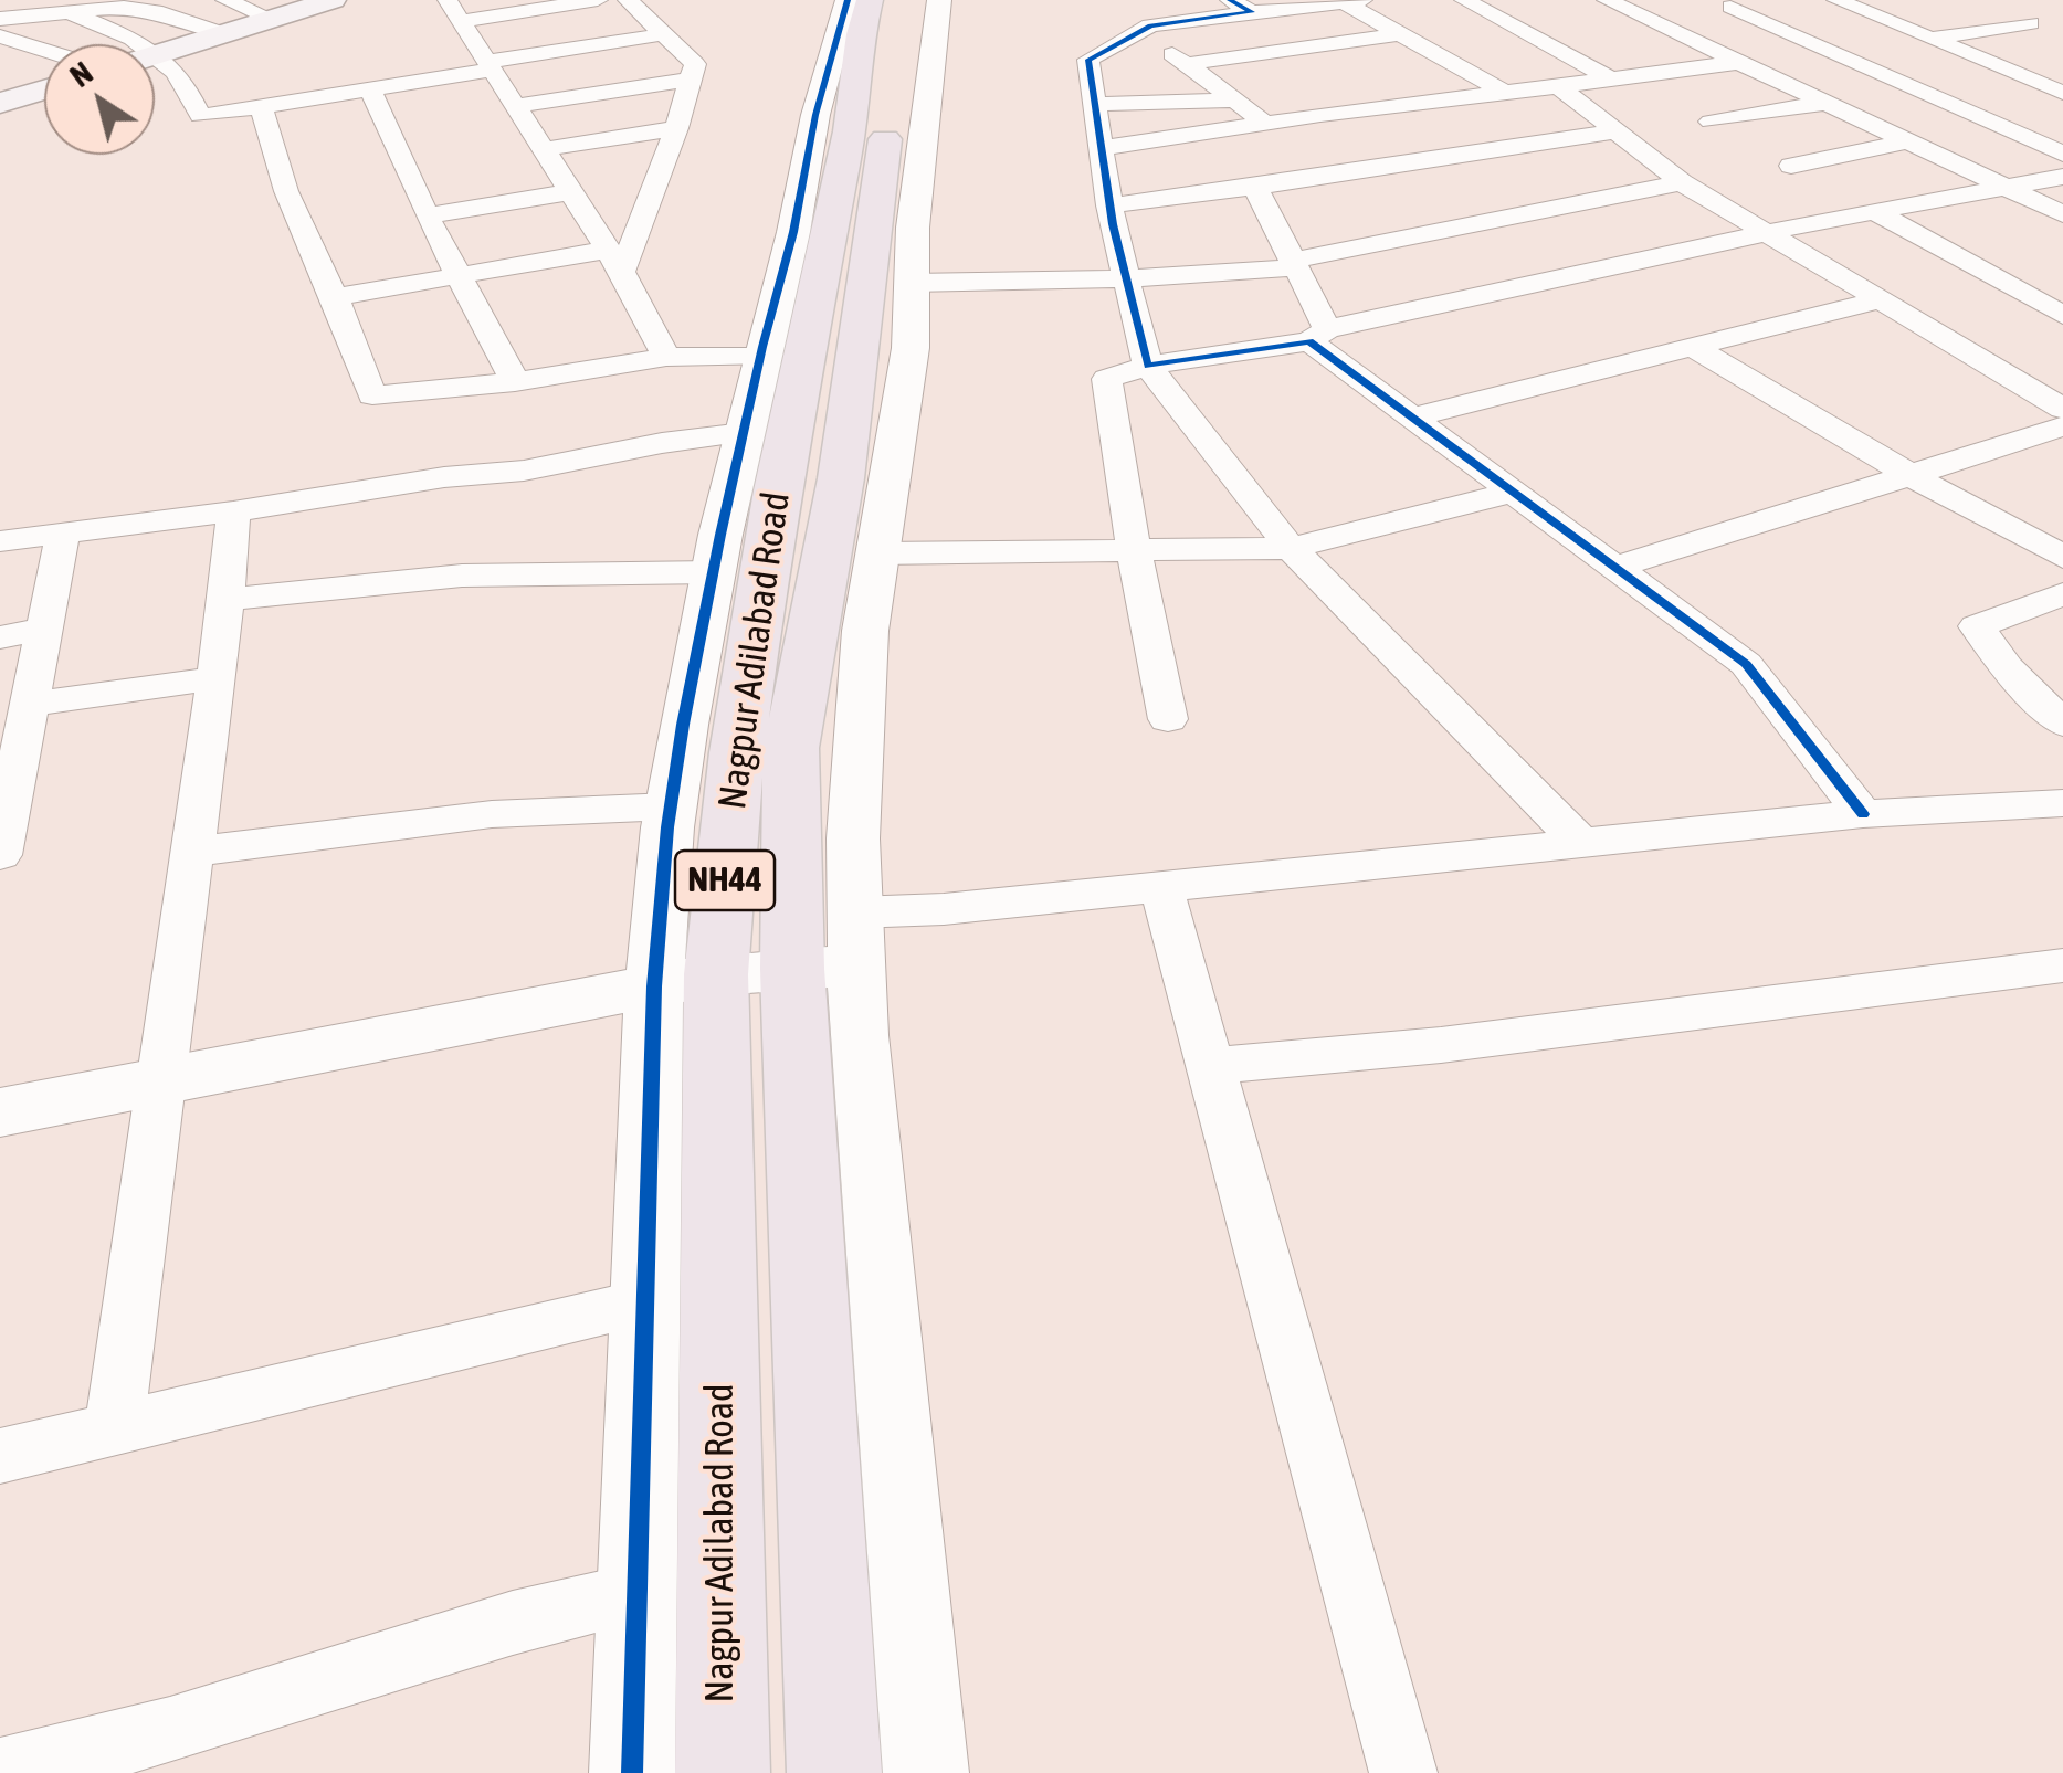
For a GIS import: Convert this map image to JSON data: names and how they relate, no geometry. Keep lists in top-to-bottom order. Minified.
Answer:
{"streets":{"highway":["Nagpur Adilabad Road","NH44"]},"north":"top left"}
